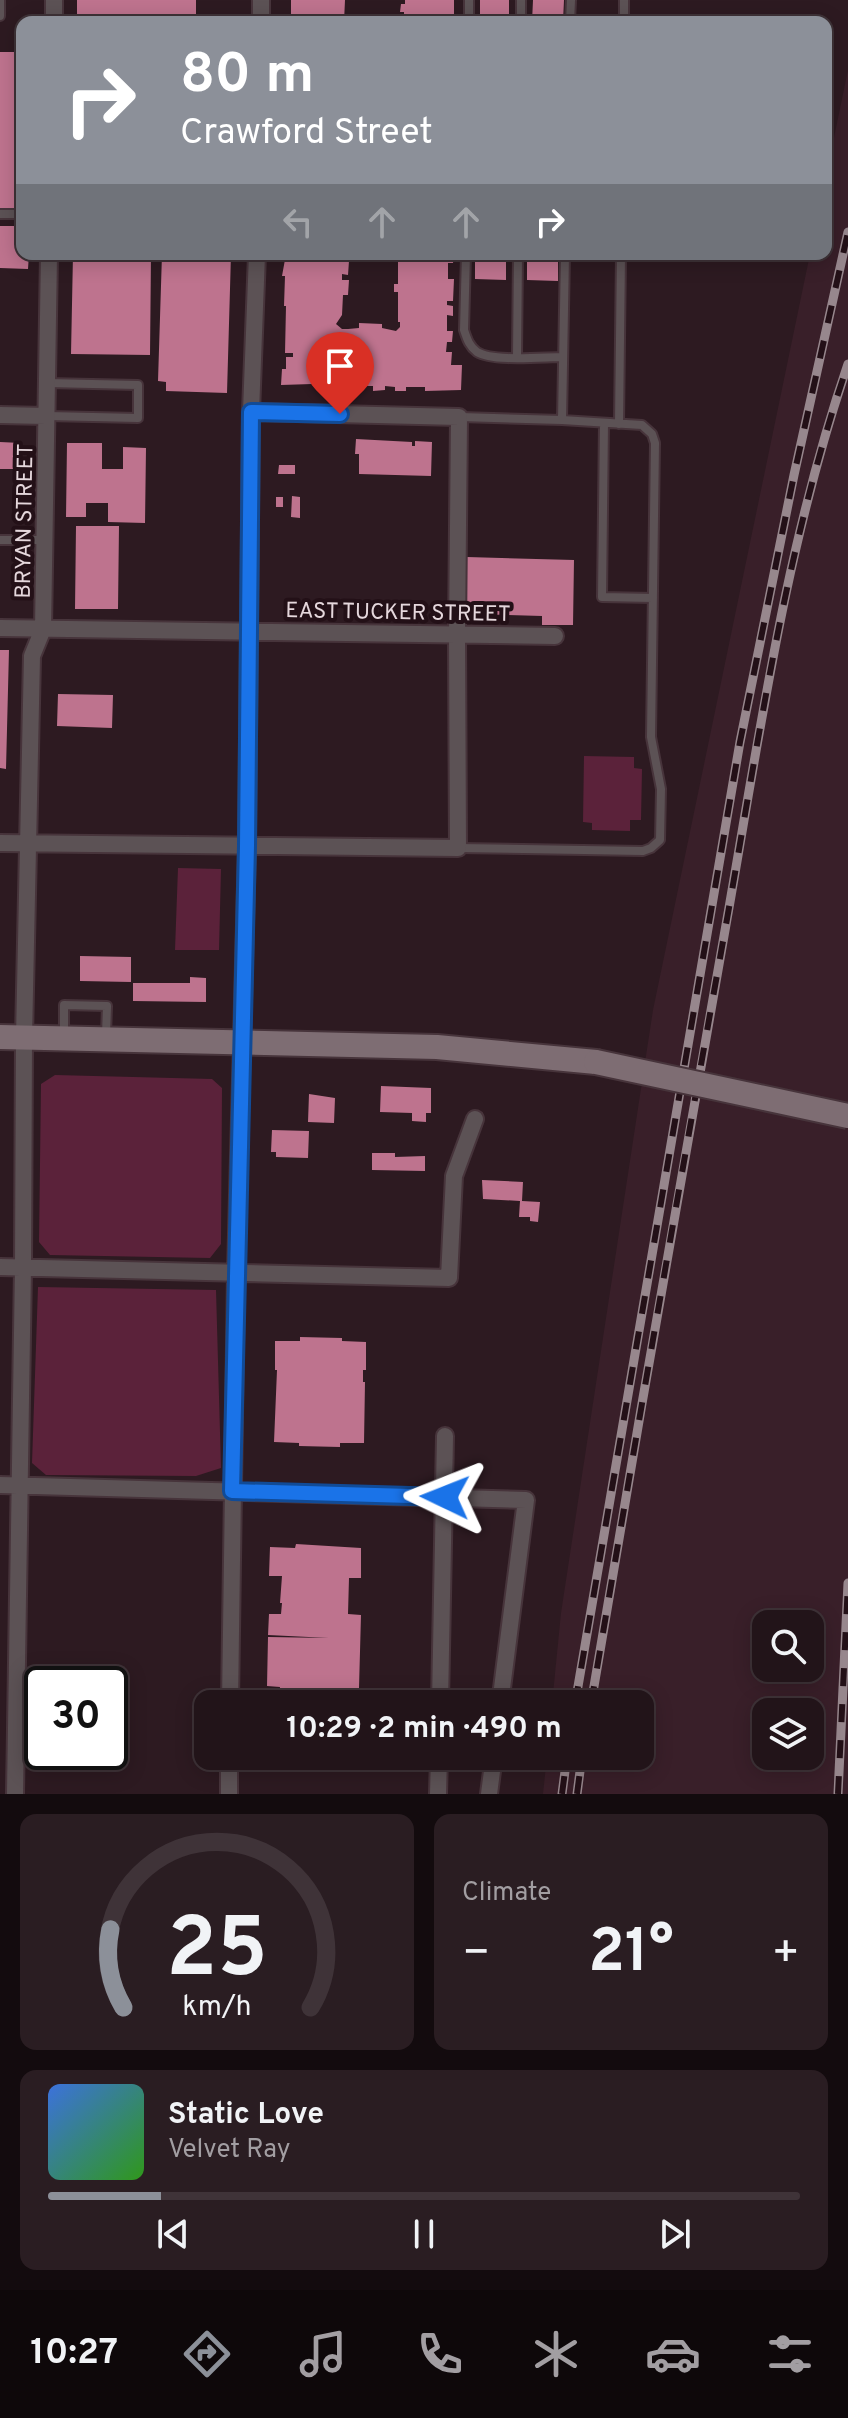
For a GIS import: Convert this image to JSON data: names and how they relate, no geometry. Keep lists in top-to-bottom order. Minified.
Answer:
{"streets":{"street":["BRYAN STREET","EAST TUCKER STREET"]},"crossings":[["BRYAN STREET","EAST TUCKER STREET"]],"page":{"turn":["80 m","Crawford Street"],"limit":"30","trip":"10:29 · 2 min · 490 m","tile":"Climate","heat":["−","21°","+"],"song":["Static Love","Velvet Ray"],"tabs":"10:27","gauge":["25","km/h"]}}
